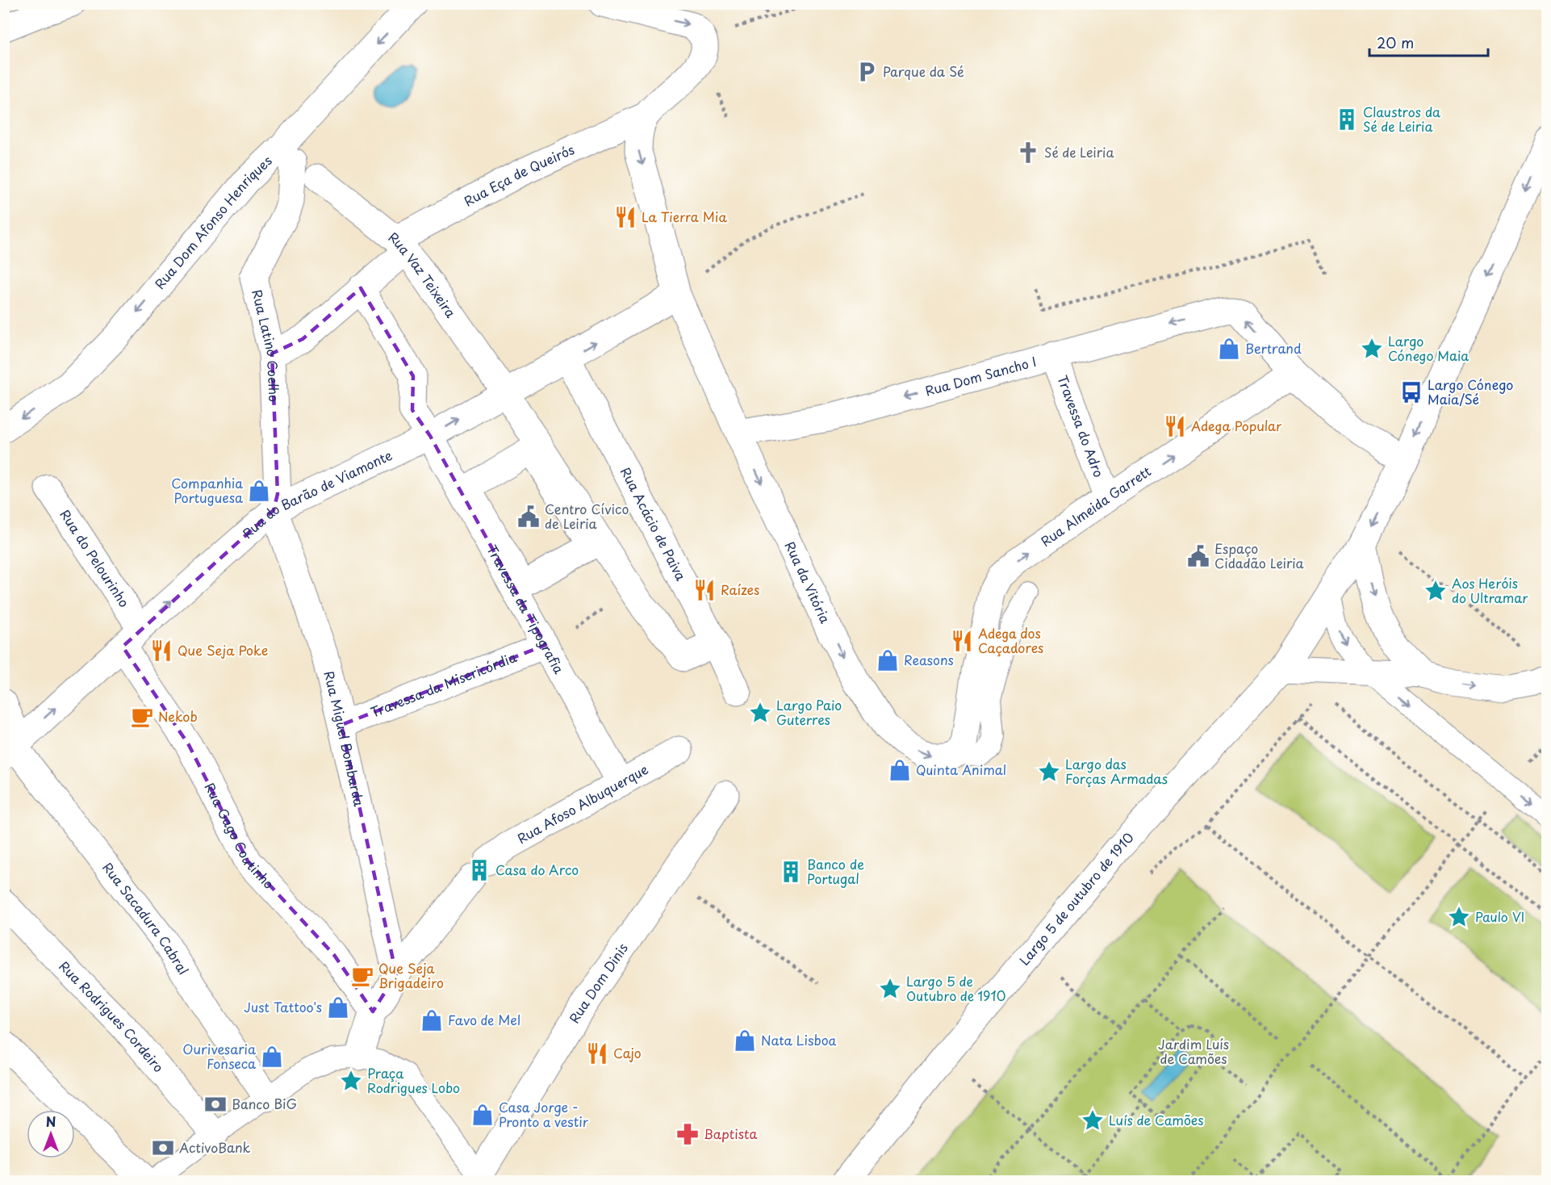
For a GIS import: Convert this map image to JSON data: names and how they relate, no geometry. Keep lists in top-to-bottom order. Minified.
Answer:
{"streets":{"street":["Rua Eça de Queirós","Rua Dom Afonso Henriques","Rua Vaz Teixeira","Rua Latino Coelho","Rua Dom Sancho I","Travessa do Adro","Rua do Barão de Viamonte","Rua Almeida Garrett","Rua Acácio de Paiva","Rua do Pelourinho","Rua da Vitória","Travessa da Tipografia","Travessa da Misericórdia","Rua Miguel Bombarda","Rua Afoso Albuquerque","Rua Gago Coutinho","Largo 5 de outubro de 1910","Rua Sacadura Cabral","Rua Dom Dinis","Rua Rodrigues Cordeiro"]},"crossings":[["Rua Eça de Queirós","Rua Vaz Teixeira"],["Rua Eça de Queirós","Rua Latino Coelho"],["Rua Eça de Queirós","Rua da Vitória"],["Rua Eça de Queirós","Travessa da Tipografia"],["Rua Vaz Teixeira","Rua do Barão de Viamonte"],["Rua Vaz Teixeira","Rua Acácio de Paiva"],["Rua Latino Coelho","Rua do Barão de Viamonte"],["Rua Latino Coelho","Rua Miguel Bombarda"],["Rua Dom Sancho I","Travessa do Adro"],["Rua Dom Sancho I","Rua Almeida Garrett"],["Rua Dom Sancho I","Rua da Vitória"],["Travessa do Adro","Rua Almeida Garrett"],["Rua do Barão de Viamonte","Rua Acácio de Paiva"],["Rua do Barão de Viamonte","Rua do Pelourinho"],["Rua do Barão de Viamonte","Rua da Vitória"],["Rua do Barão de Viamonte","Travessa da Tipografia"],["Rua do Barão de Viamonte","Rua Miguel Bombarda"],["Rua do Barão de Viamonte","Rua Gago Coutinho"],["Rua do Barão de Viamonte","Rua Sacadura Cabral"],["Rua Almeida Garrett","Rua da Vitória"],["Rua do Pelourinho","Rua Gago Coutinho"],["Travessa da Tipografia","Travessa da Misericórdia"],["Travessa da Tipografia","Rua Afoso Albuquerque"],["Travessa da Misericórdia","Rua Miguel Bombarda"],["Rua Miguel Bombarda","Rua Afoso Albuquerque"],["Rua Afoso Albuquerque","Rua Gago Coutinho"]],"one_way":["Rua Dom Afonso Henriques","Rua Dom Sancho I","Rua do Barão de Viamonte","Rua Almeida Garrett","Rua da Vitória"],"parks":["Jardim Luís de Camões"],"places":{"parking":["Parque da Sé"],"building":["Claustros da Sé de Leiria","Casa do Arco","Banco de Portugal"],"church":["Sé de Leiria"],"restaurant":["La Tierra Mia","Adega Popular","Raízes","Adega dos Caçadores","Que Seja Poke","Cajo"],"shop":["Bertrand","Companhia Portuguesa","Reasons","Quinta Animal","Just Tattoo's","Favo de Mel","Nata Lisboa","Ourivesaria Fonseca","Casa Jorge - Pronto a vestir"],"place":["Largo Cónego Maia","Aos Heróis do Ultramar","Largo Paio Guterres","Largo das Forças Armadas","Paulo VI","Largo 5 de Outubro de 1910","Praça Rodrigues Lobo","Luís de Camões"],"bus stop":["Largo Cónego Maia/Sé"],"public building":["Centro Cívico de Leiria","Espaço Cidadão Leiria"],"cafe":["Nekob","Que Seja Brigadeiro"],"bank":["Banco BiG","ActivoBank"],"pharmacy":["Baptista"]},"scale_bar":"20 m","north":"top"}
